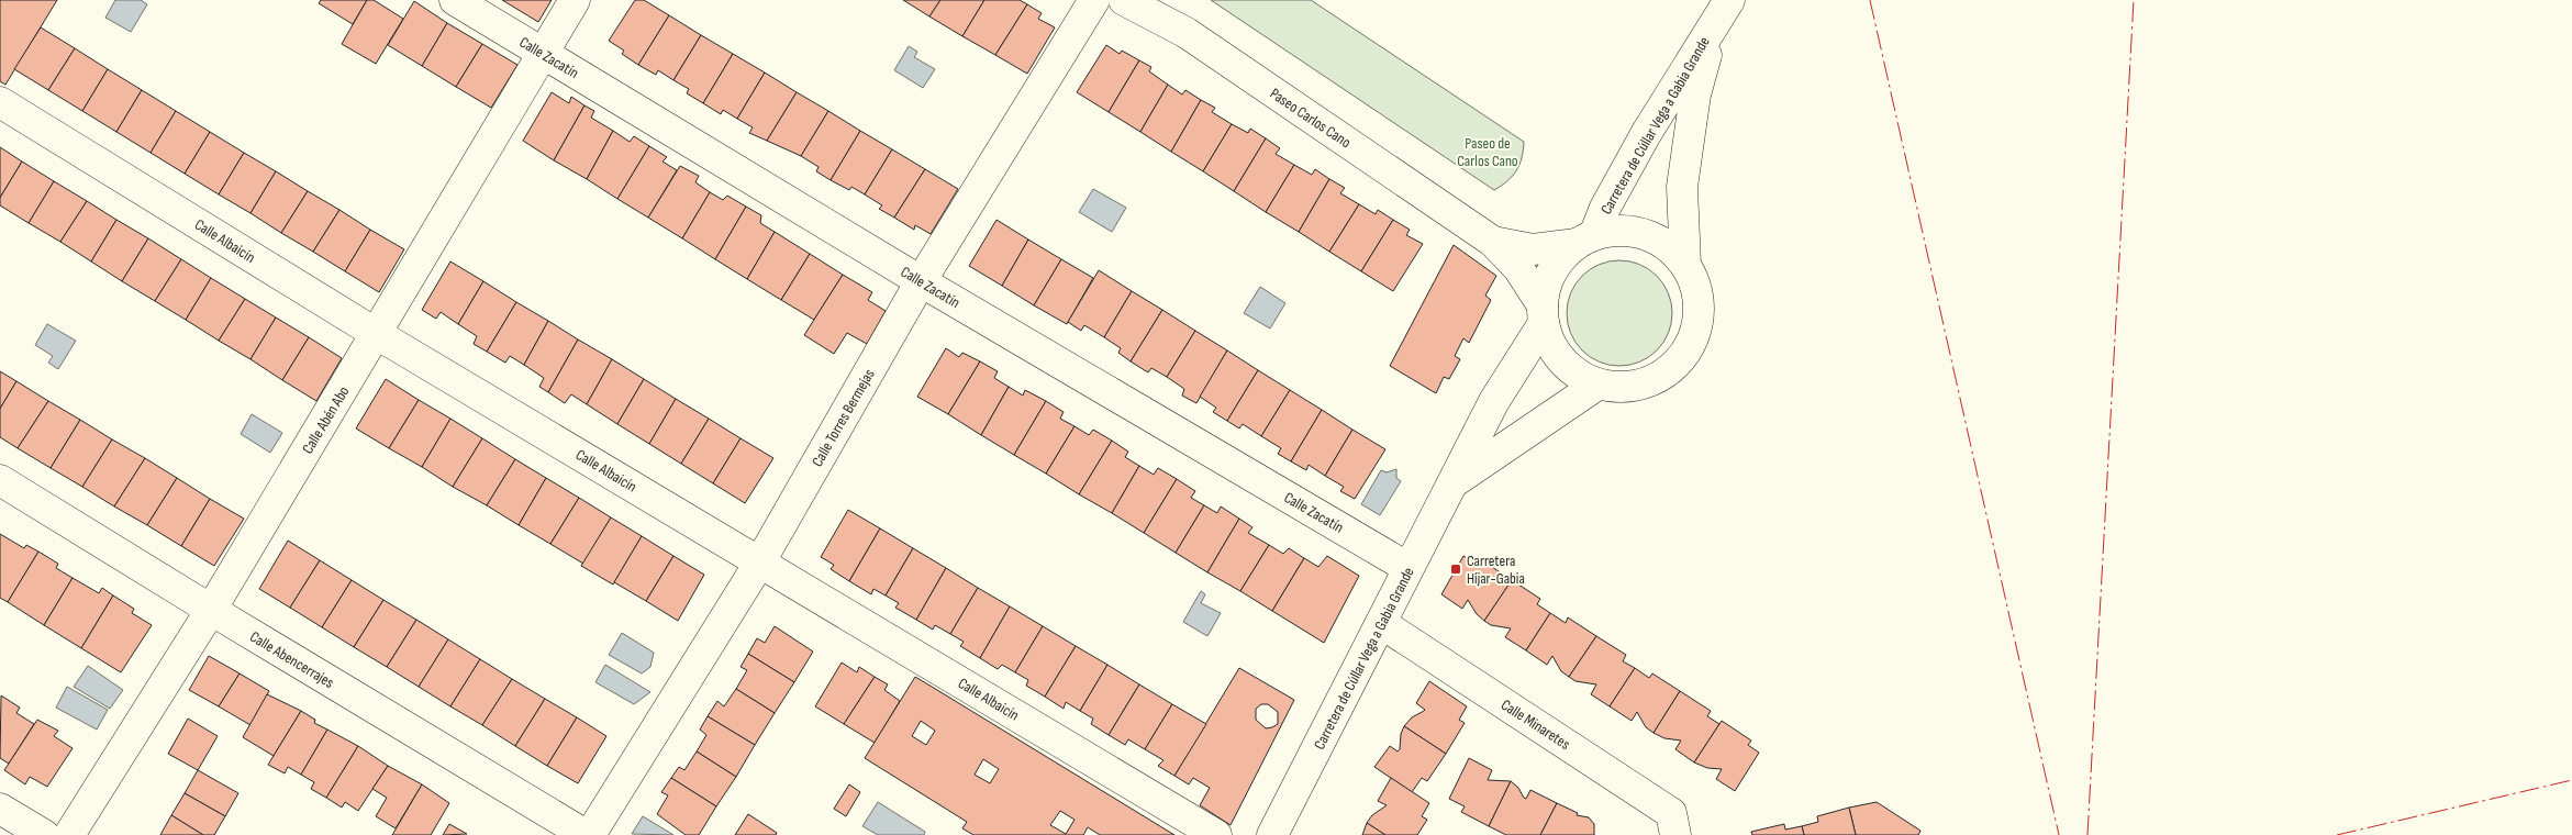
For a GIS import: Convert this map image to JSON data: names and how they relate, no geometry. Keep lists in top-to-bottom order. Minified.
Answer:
{"streets":{"street":["Calle Zacatín","Paseo Carlos Cano","Carretera de Cúllar Vega a Gabia Grande","Calle Albaicín","Calle Torres Bermejas","Calle Abén Abo","Calle Abencerrajes","Calle Minaretes"]},"crossings":[["Calle Zacatín","Carretera de Cúllar Vega a Gabia Grande"],["Calle Zacatín","Calle Torres Bermejas"],["Calle Zacatín","Calle Abén Abo"],["Paseo Carlos Cano","Carretera de Cúllar Vega a Gabia Grande"],["Carretera de Cúllar Vega a Gabia Grande","Calle Minaretes"],["Calle Albaicín","Calle Torres Bermejas"],["Calle Albaicín","Calle Abén Abo"],["Calle Abén Abo","Calle Abencerrajes"]],"parks":["Paseo de Carlos Cano"],"places":{"transit":["Carretera Híjar-Gabia"]}}
